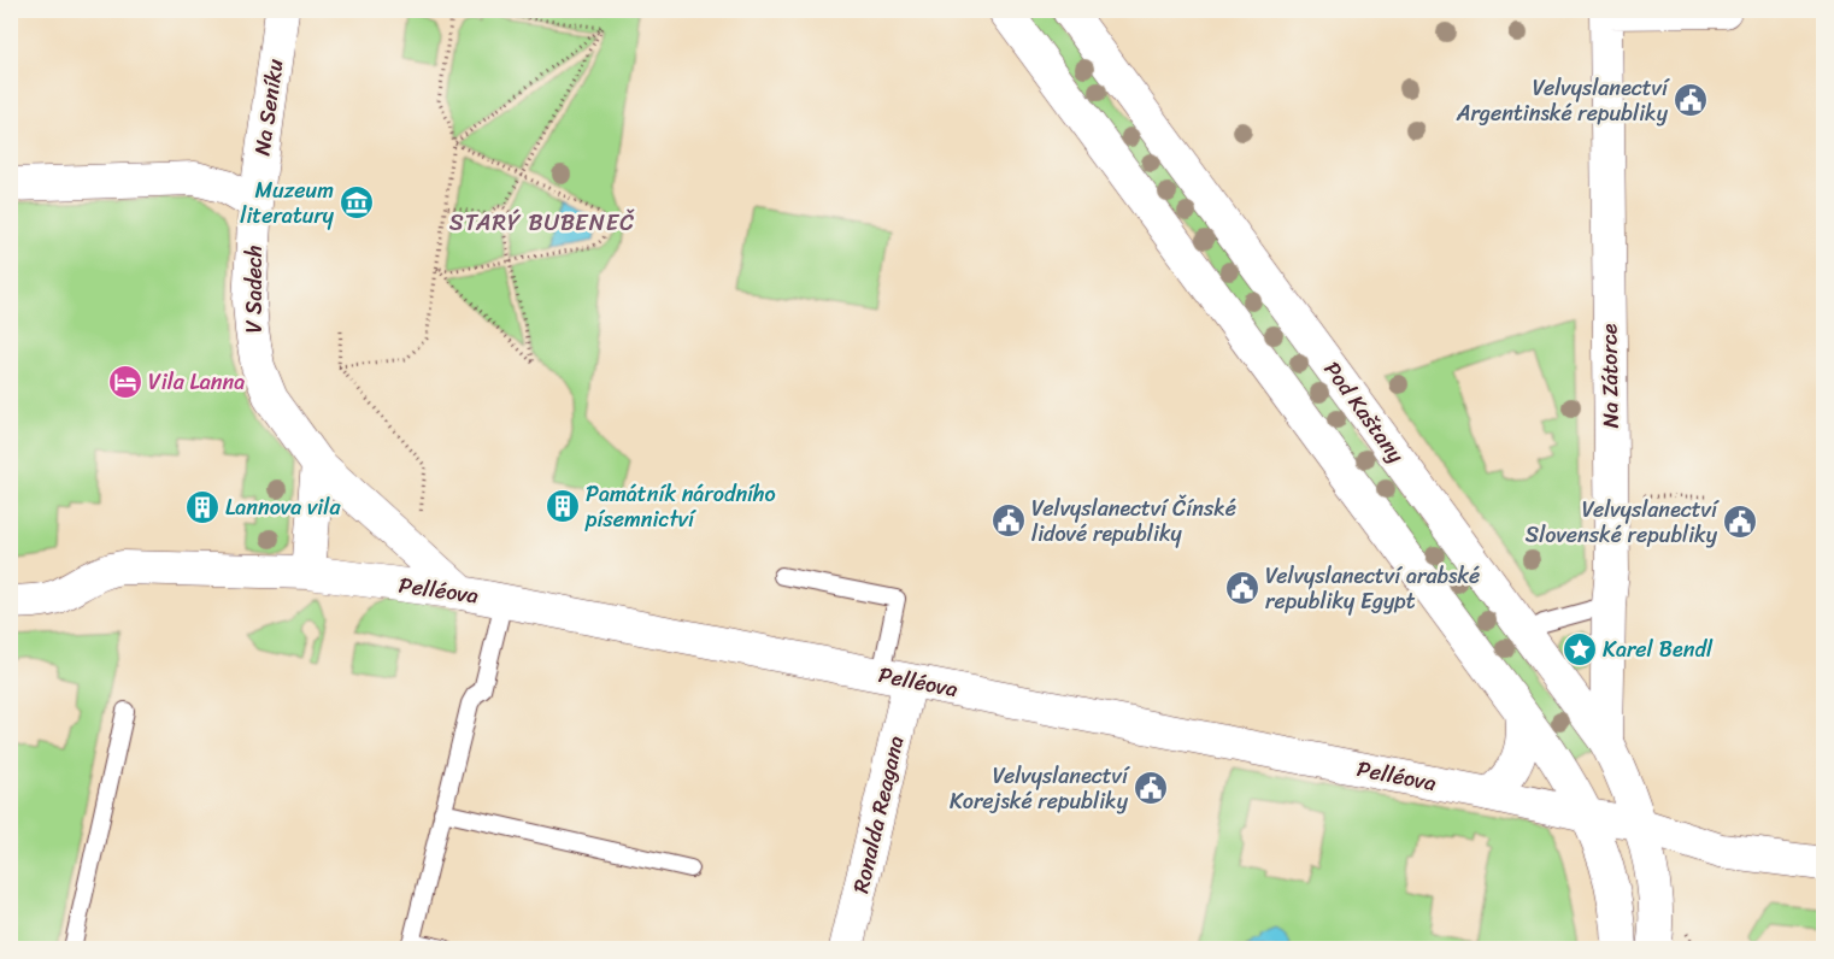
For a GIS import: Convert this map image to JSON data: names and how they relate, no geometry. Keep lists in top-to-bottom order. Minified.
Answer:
{"streets":{"street":["Na Seníku","V Sadech","Na Zátorce","Pod Kaštany","Pelléova","Ronalda Reagana"]},"crossings":[["Na Seníku","V Sadech"],["V Sadech","Pelléova"],["Na Zátorce","Pod Kaštany"],["Pod Kaštany","Pelléova"],["Pelléova","Ronalda Reagana"]],"districts":["STARÝ BUBENEČ"],"places":{"public building":["Velvyslanectví Argentinské republiky","Velvyslanectví Čínské lidové republiky","Velvyslanectví Slovenské republiky","Velvyslanectví arabské republiky Egypt","Velvyslanectví Korejské republiky"],"museum":["Muzeum literatury"],"hotel":["Vila Lanna"],"building":["Památník národního písemnictví","Lannova vila"],"place":["Karel Bendl"]}}
